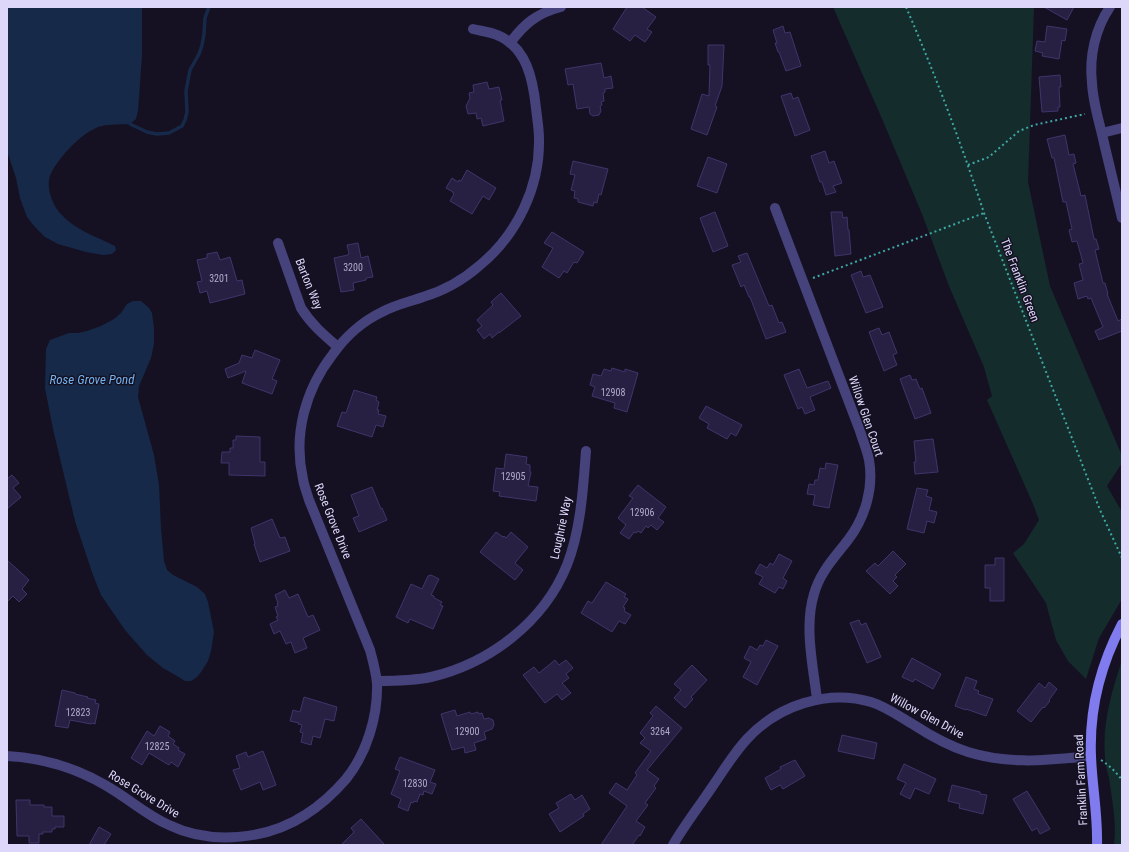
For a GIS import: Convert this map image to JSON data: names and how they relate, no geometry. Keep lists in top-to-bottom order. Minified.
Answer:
{"streets":{"street":["Barton Way","Willow Glen Court","Rose Grove Drive","Loughrie Way","Willow Glen Drive","Franklin Farm Road"],"path":["The Franklin Green"]},"crossings":[["Barton Way","Rose Grove Drive"],["Willow Glen Court","Willow Glen Drive"],["Rose Grove Drive","Loughrie Way"],["Willow Glen Drive","Franklin Farm Road"]],"water":["Rose Grove Pond"],"house_numbers":["3200","3201","12908","12905","12906","12823","12900","3264","12825","12830"]}
